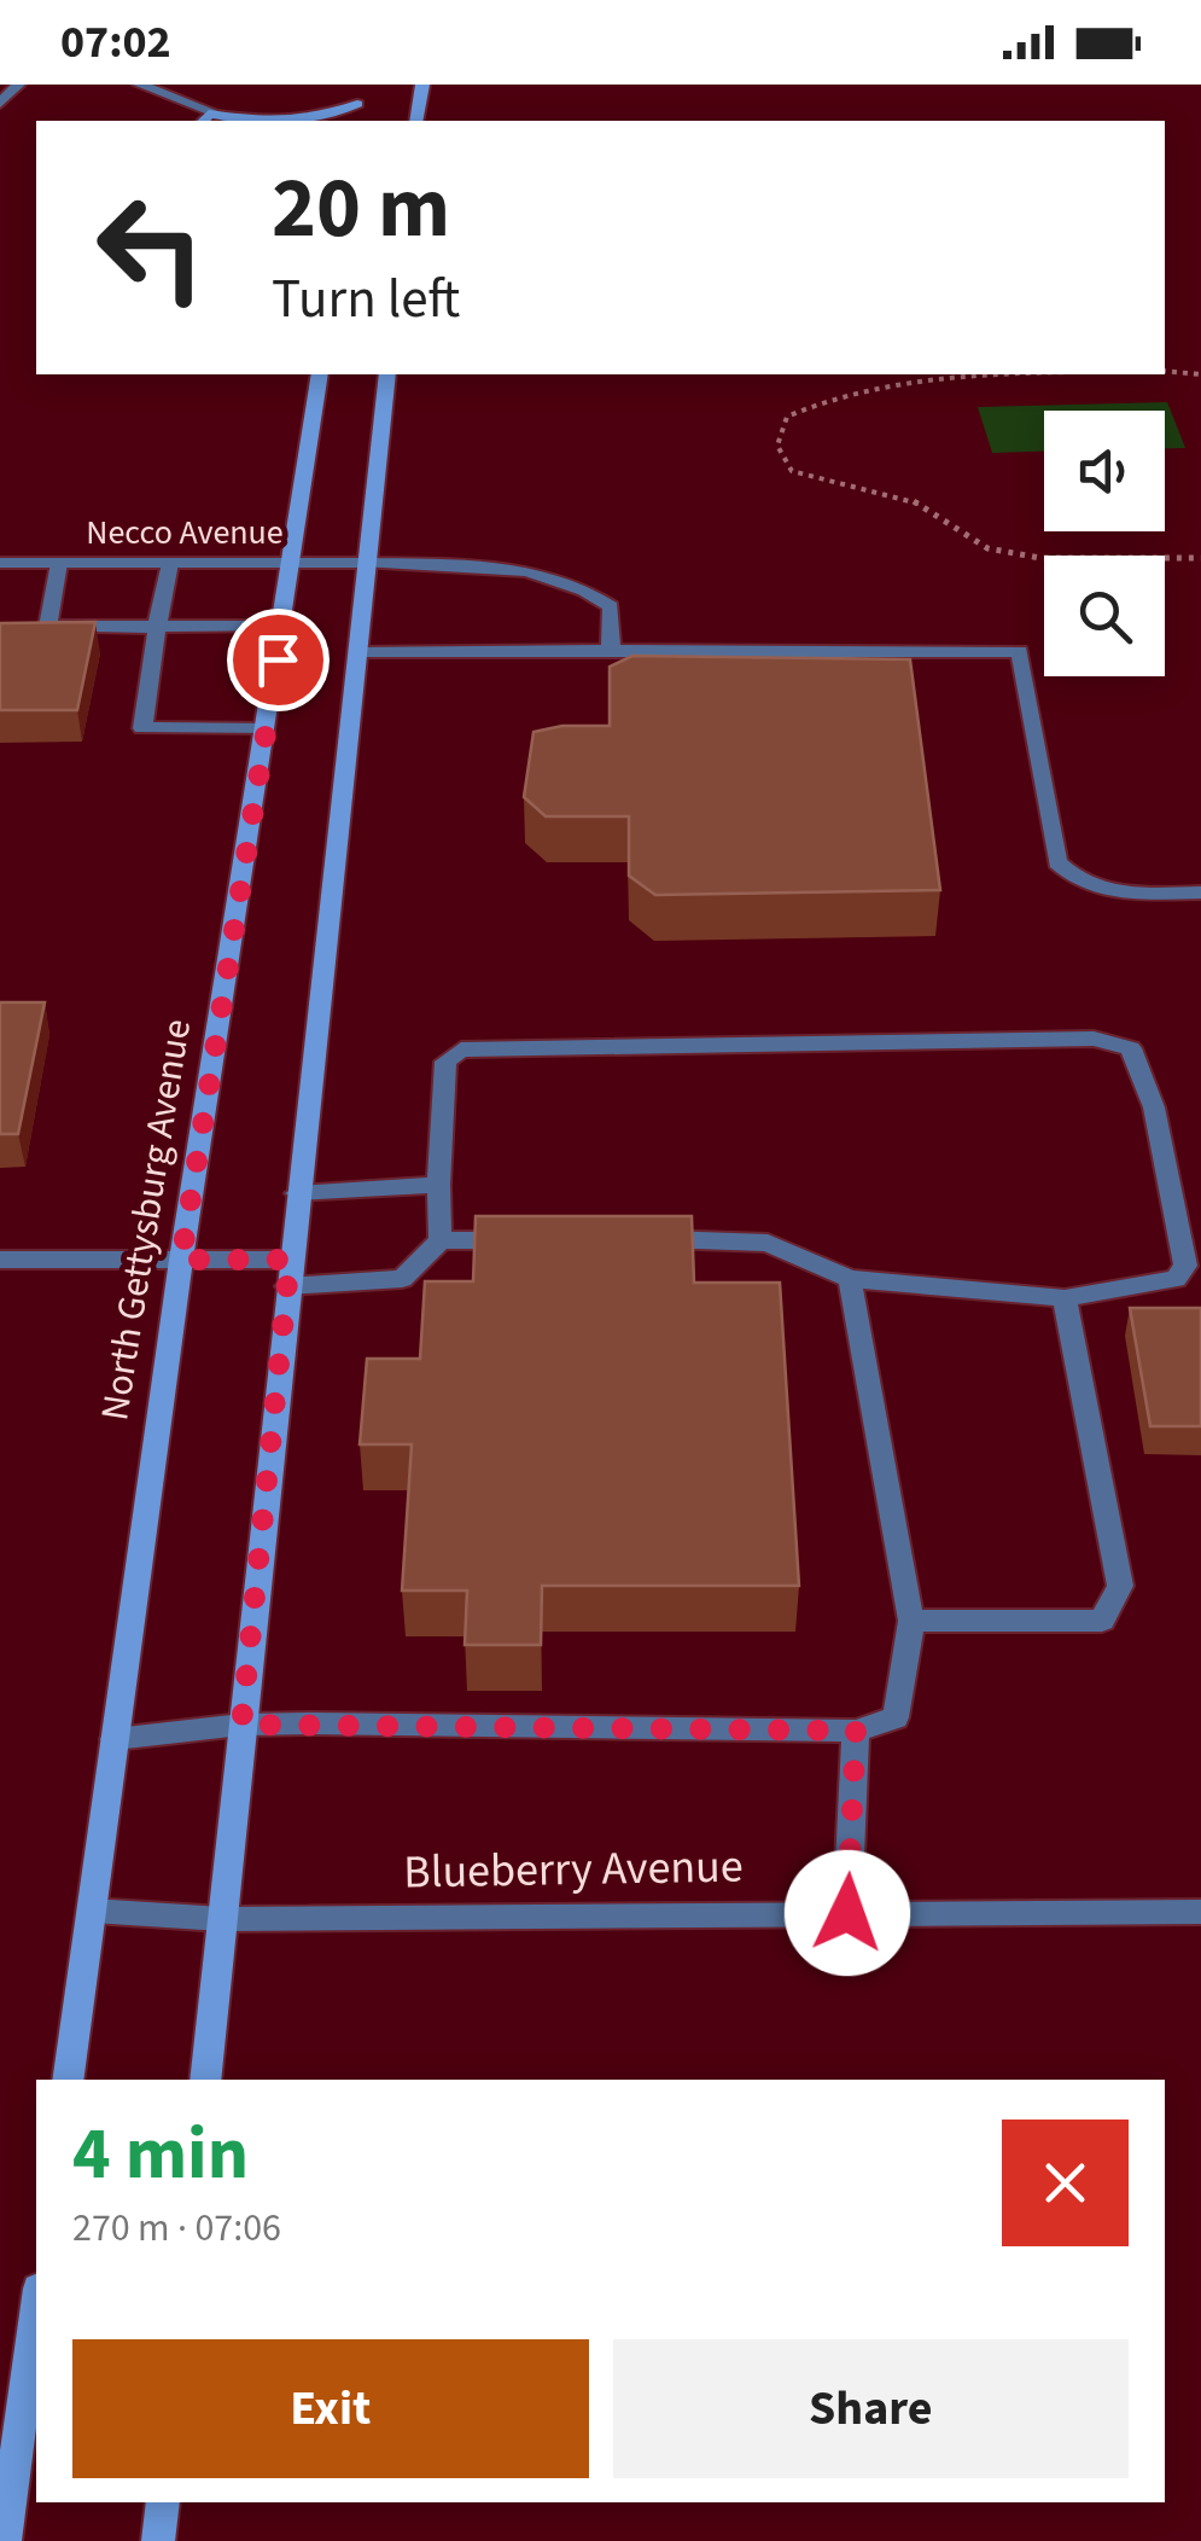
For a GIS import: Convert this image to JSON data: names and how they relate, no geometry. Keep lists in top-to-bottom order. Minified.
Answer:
{"streets":{"main road":["North Gettysburg Avenue"],"street":["Necco Avenue","Blueberry Avenue"]},"crossings":[["Necco Avenue","North Gettysburg Avenue"],["North Gettysburg Avenue","Blueberry Avenue"]],"page":{"status":"07:02","turn":["20 m","Turn left"],"heading":["4 min","270 m · 07:06"],"buttons":["Exit","Share"]}}
